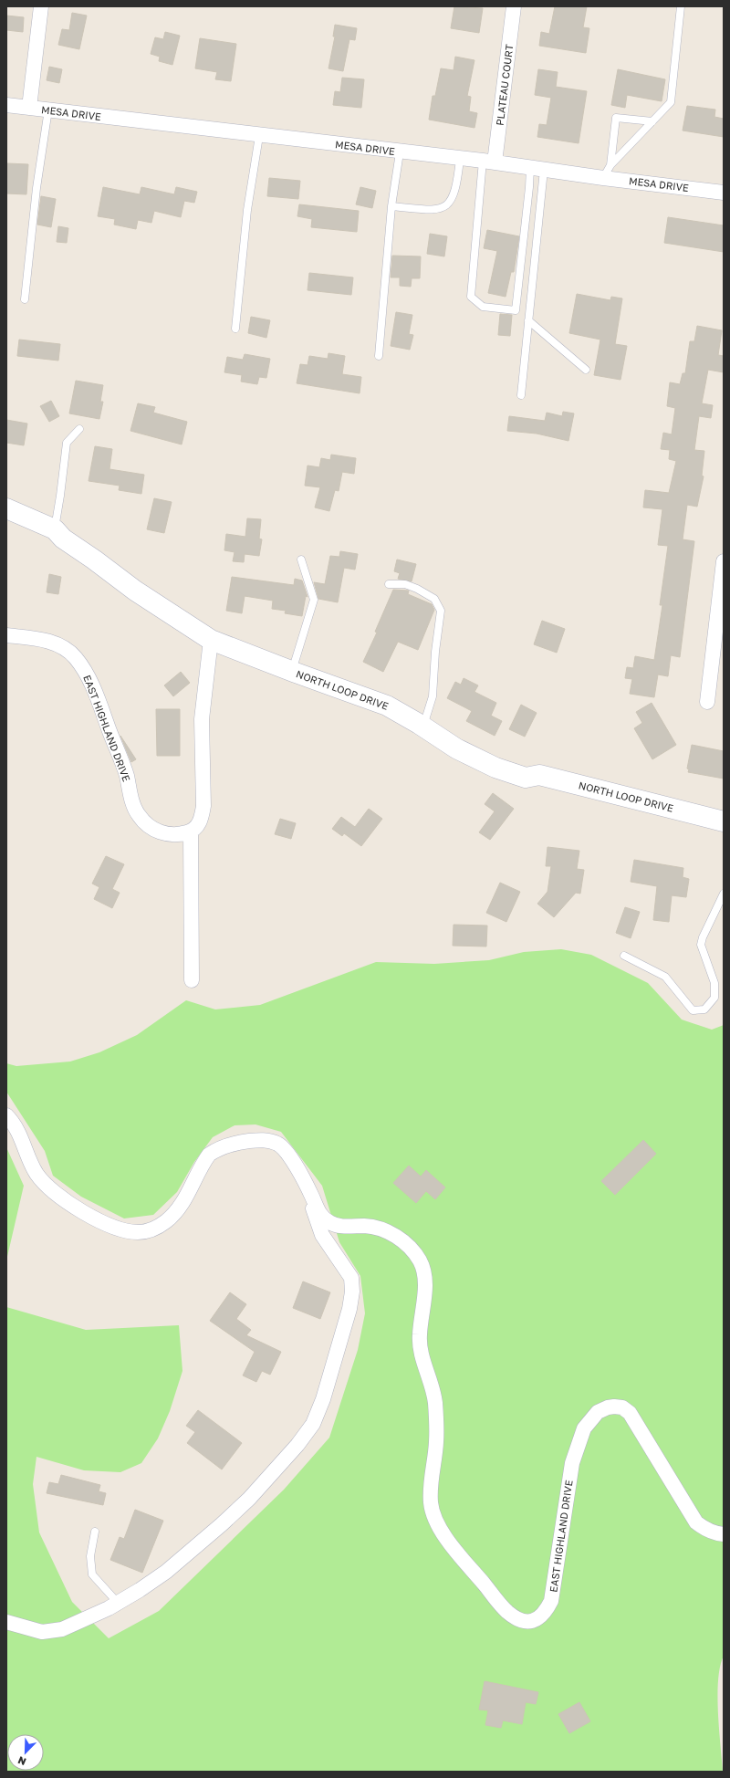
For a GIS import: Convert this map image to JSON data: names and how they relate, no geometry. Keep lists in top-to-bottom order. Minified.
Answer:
{"streets":{"street":["PLATEAU COURT","MESA DRIVE","NORTH LOOP DRIVE","EAST HIGHLAND DRIVE"]},"crossings":[["PLATEAU COURT","MESA DRIVE"]],"north":"bottom left"}
